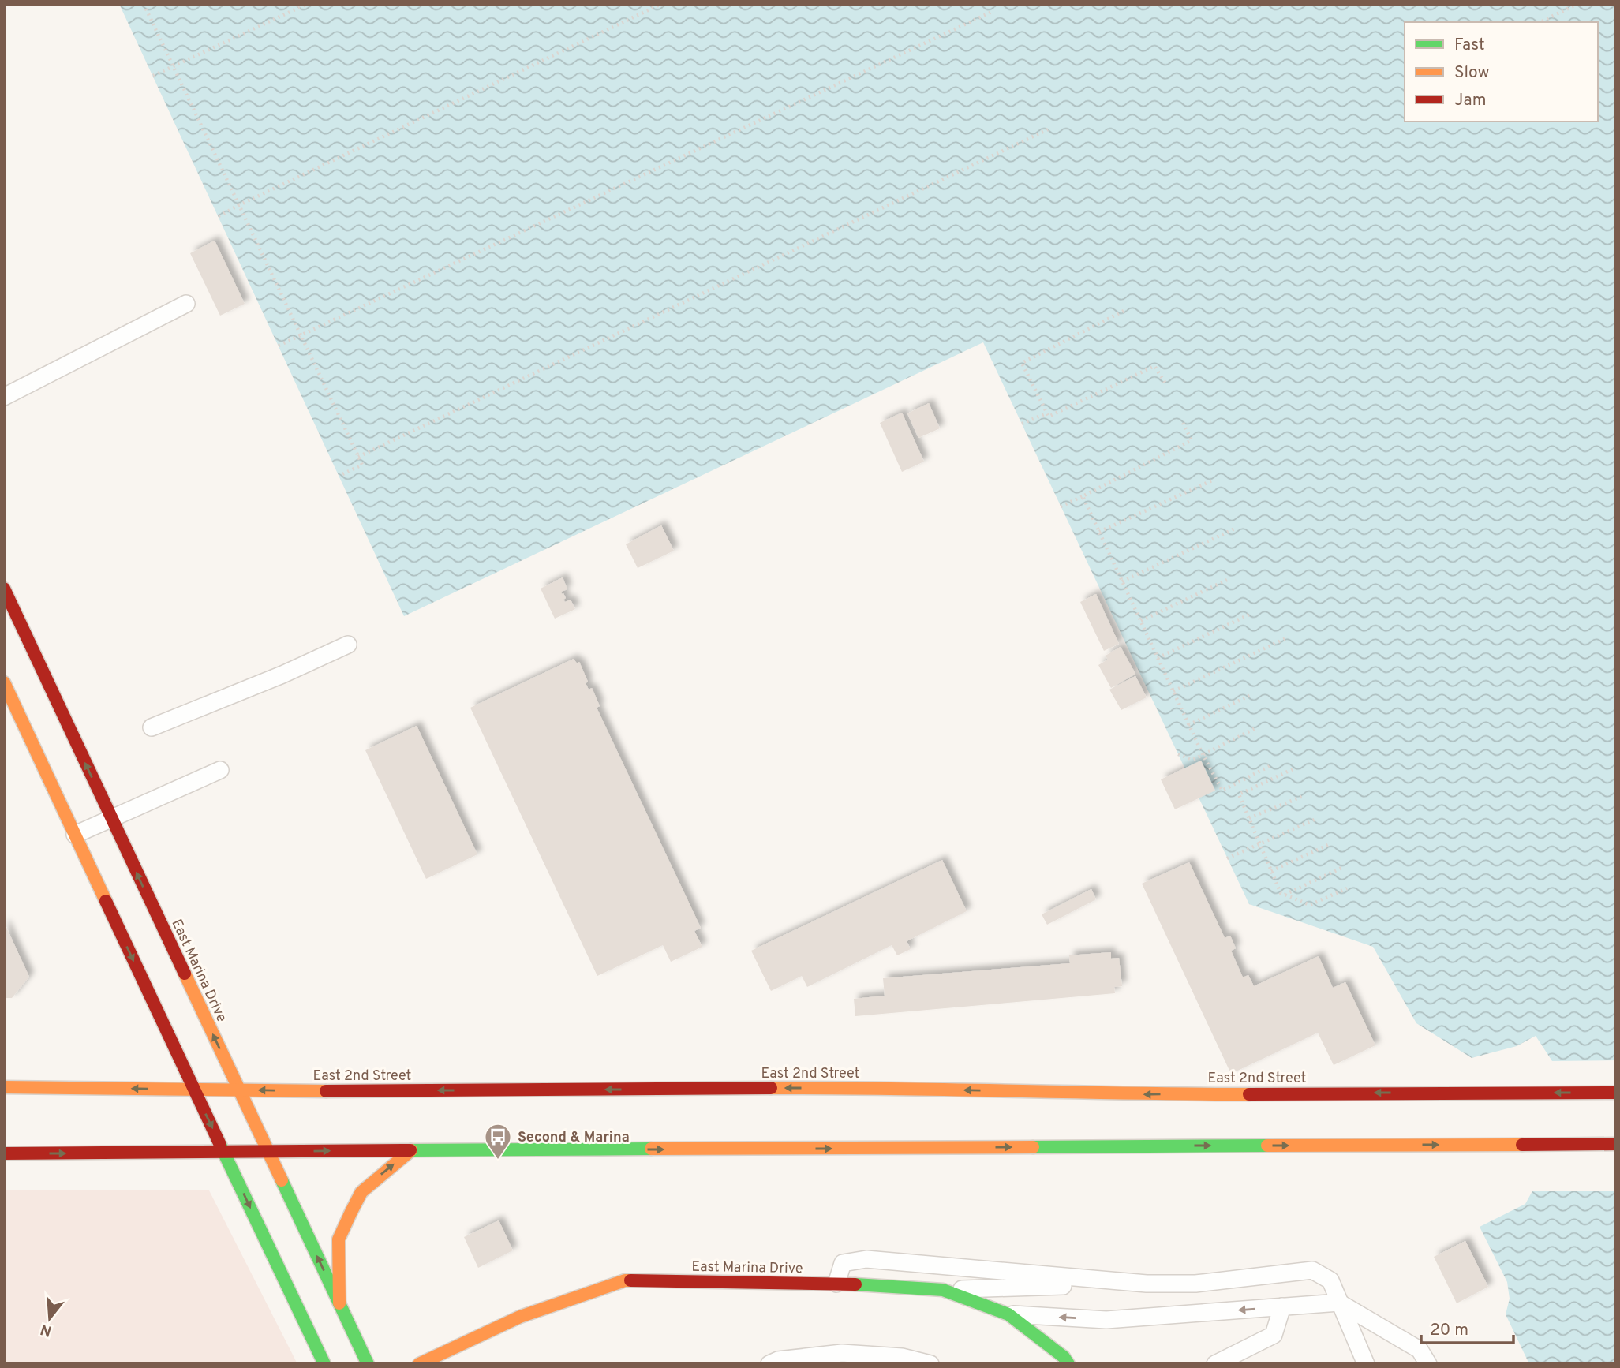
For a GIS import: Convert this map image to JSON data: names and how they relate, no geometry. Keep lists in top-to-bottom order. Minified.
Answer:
{"streets":{"main road":["East Marina Drive","East 2nd Street"]},"crossings":[["East Marina Drive","East 2nd Street"]],"places":{"bus stop":["Second & Marina"]},"legend":["Fast","Slow","Jam"],"scale_bar":"20 m","north":"bottom"}
